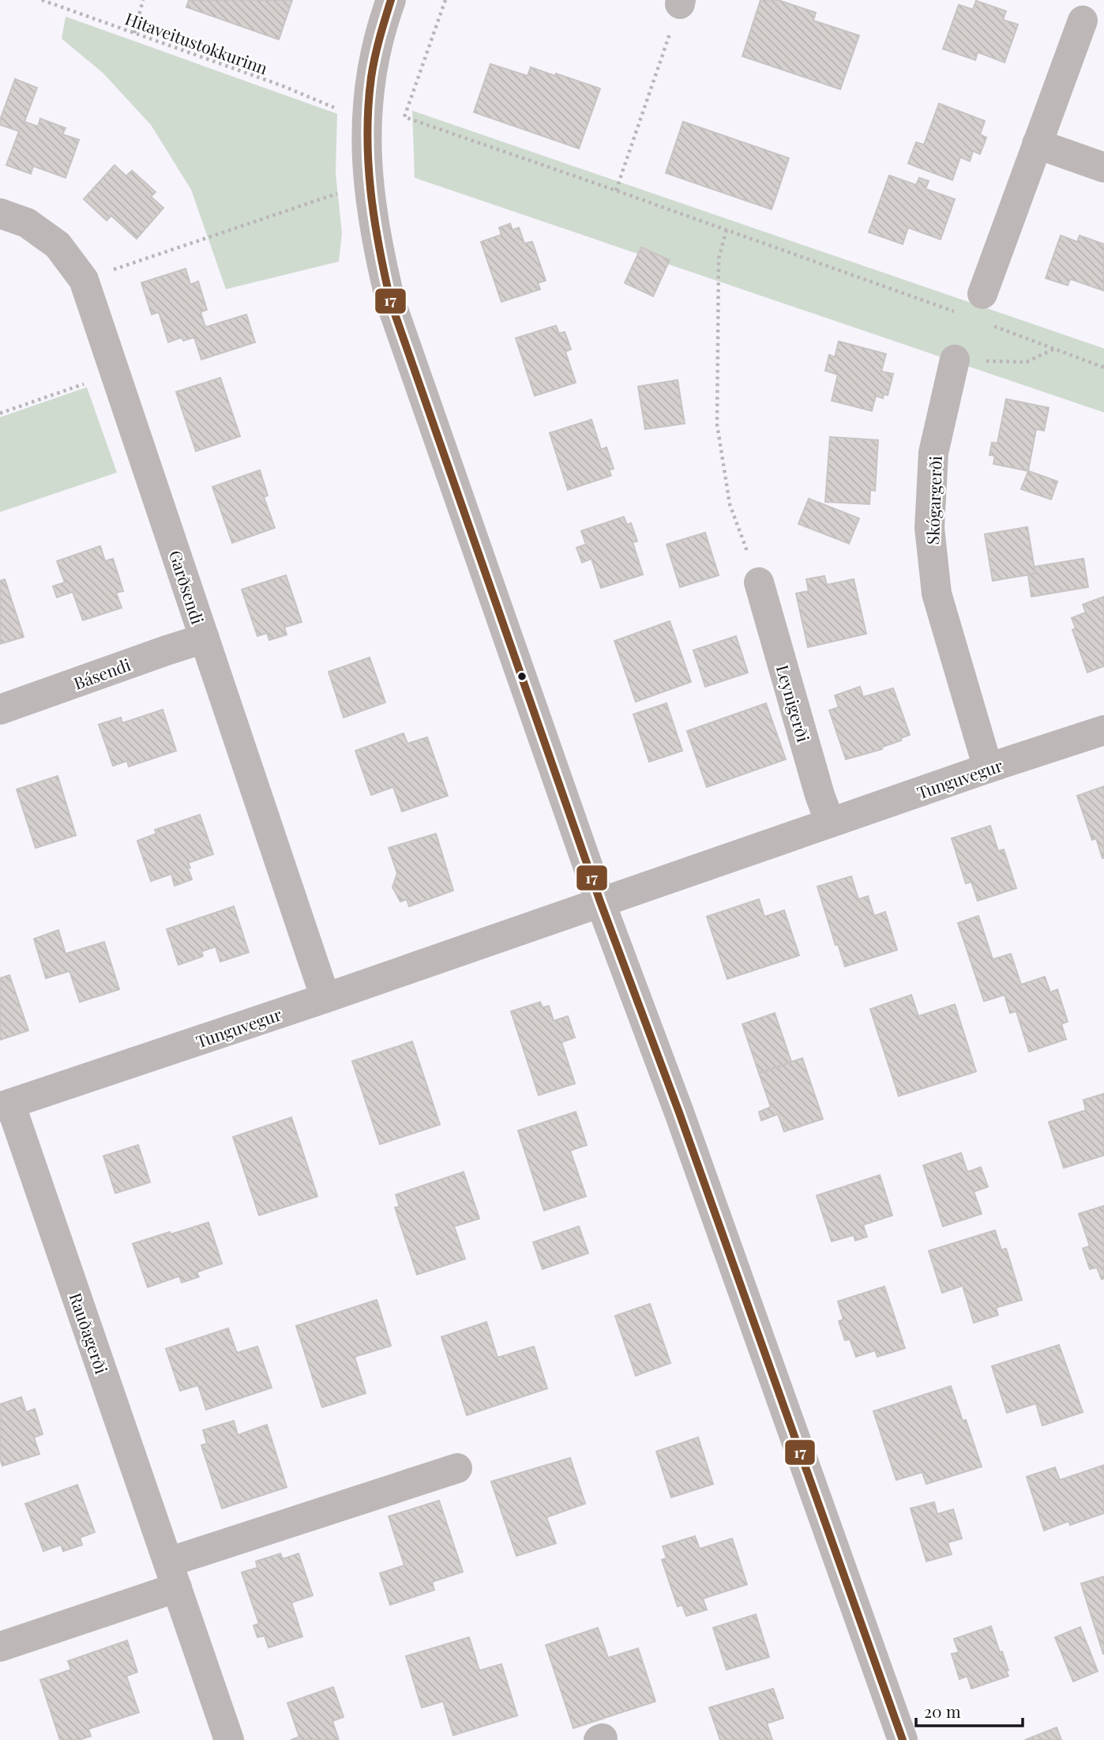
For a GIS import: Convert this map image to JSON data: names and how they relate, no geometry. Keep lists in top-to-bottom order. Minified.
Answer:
{"streets":{"street":["Skógargerði","Garðsendi","Básendi","Leynigerði","Tunguvegur","Rauðagerði"],"path":["Hitaveitustokkurinn"]},"crossings":[["Skógargerði","Tunguvegur"],["Garðsendi","Básendi"],["Garðsendi","Tunguvegur"],["Leynigerði","Tunguvegur"],["Tunguvegur","Rauðagerði"]],"lines":["transit line 17"],"scale_bar":"20 m"}
